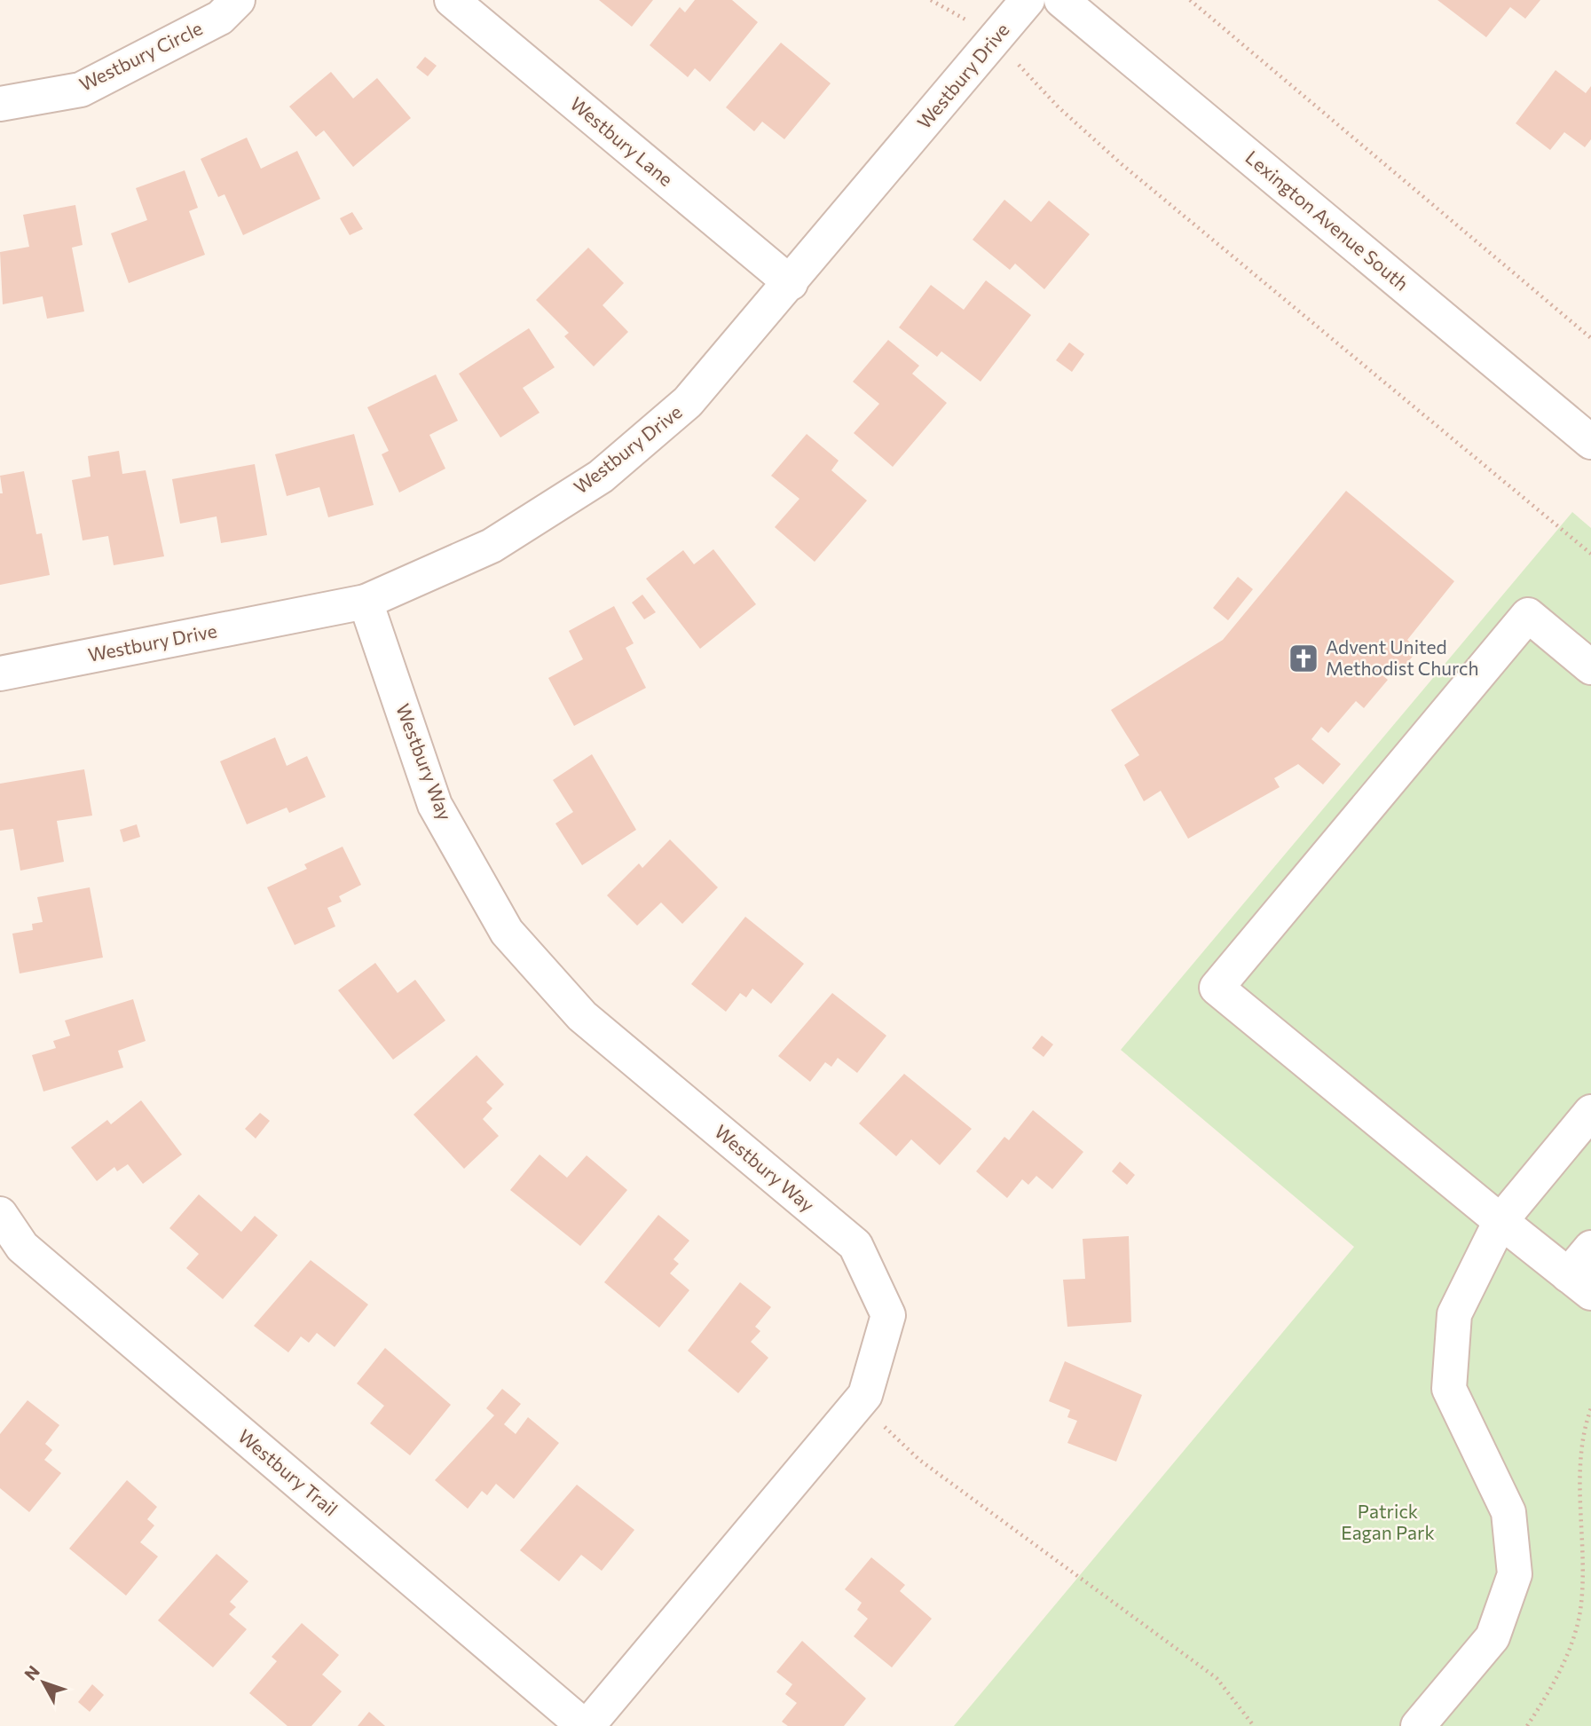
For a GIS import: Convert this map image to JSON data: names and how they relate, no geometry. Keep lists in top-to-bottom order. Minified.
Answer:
{"streets":{"street":["Westbury Circle","Westbury Drive","Westbury Lane","Lexington Avenue South","Westbury Way","Westbury Trail"]},"crossings":[["Westbury Drive","Westbury Lane"],["Westbury Drive","Westbury Way"],["Westbury Way","Westbury Trail"]],"parks":["Patrick Eagan Park"],"places":{"church":["Advent United Methodist Church"]},"north":"top left"}
